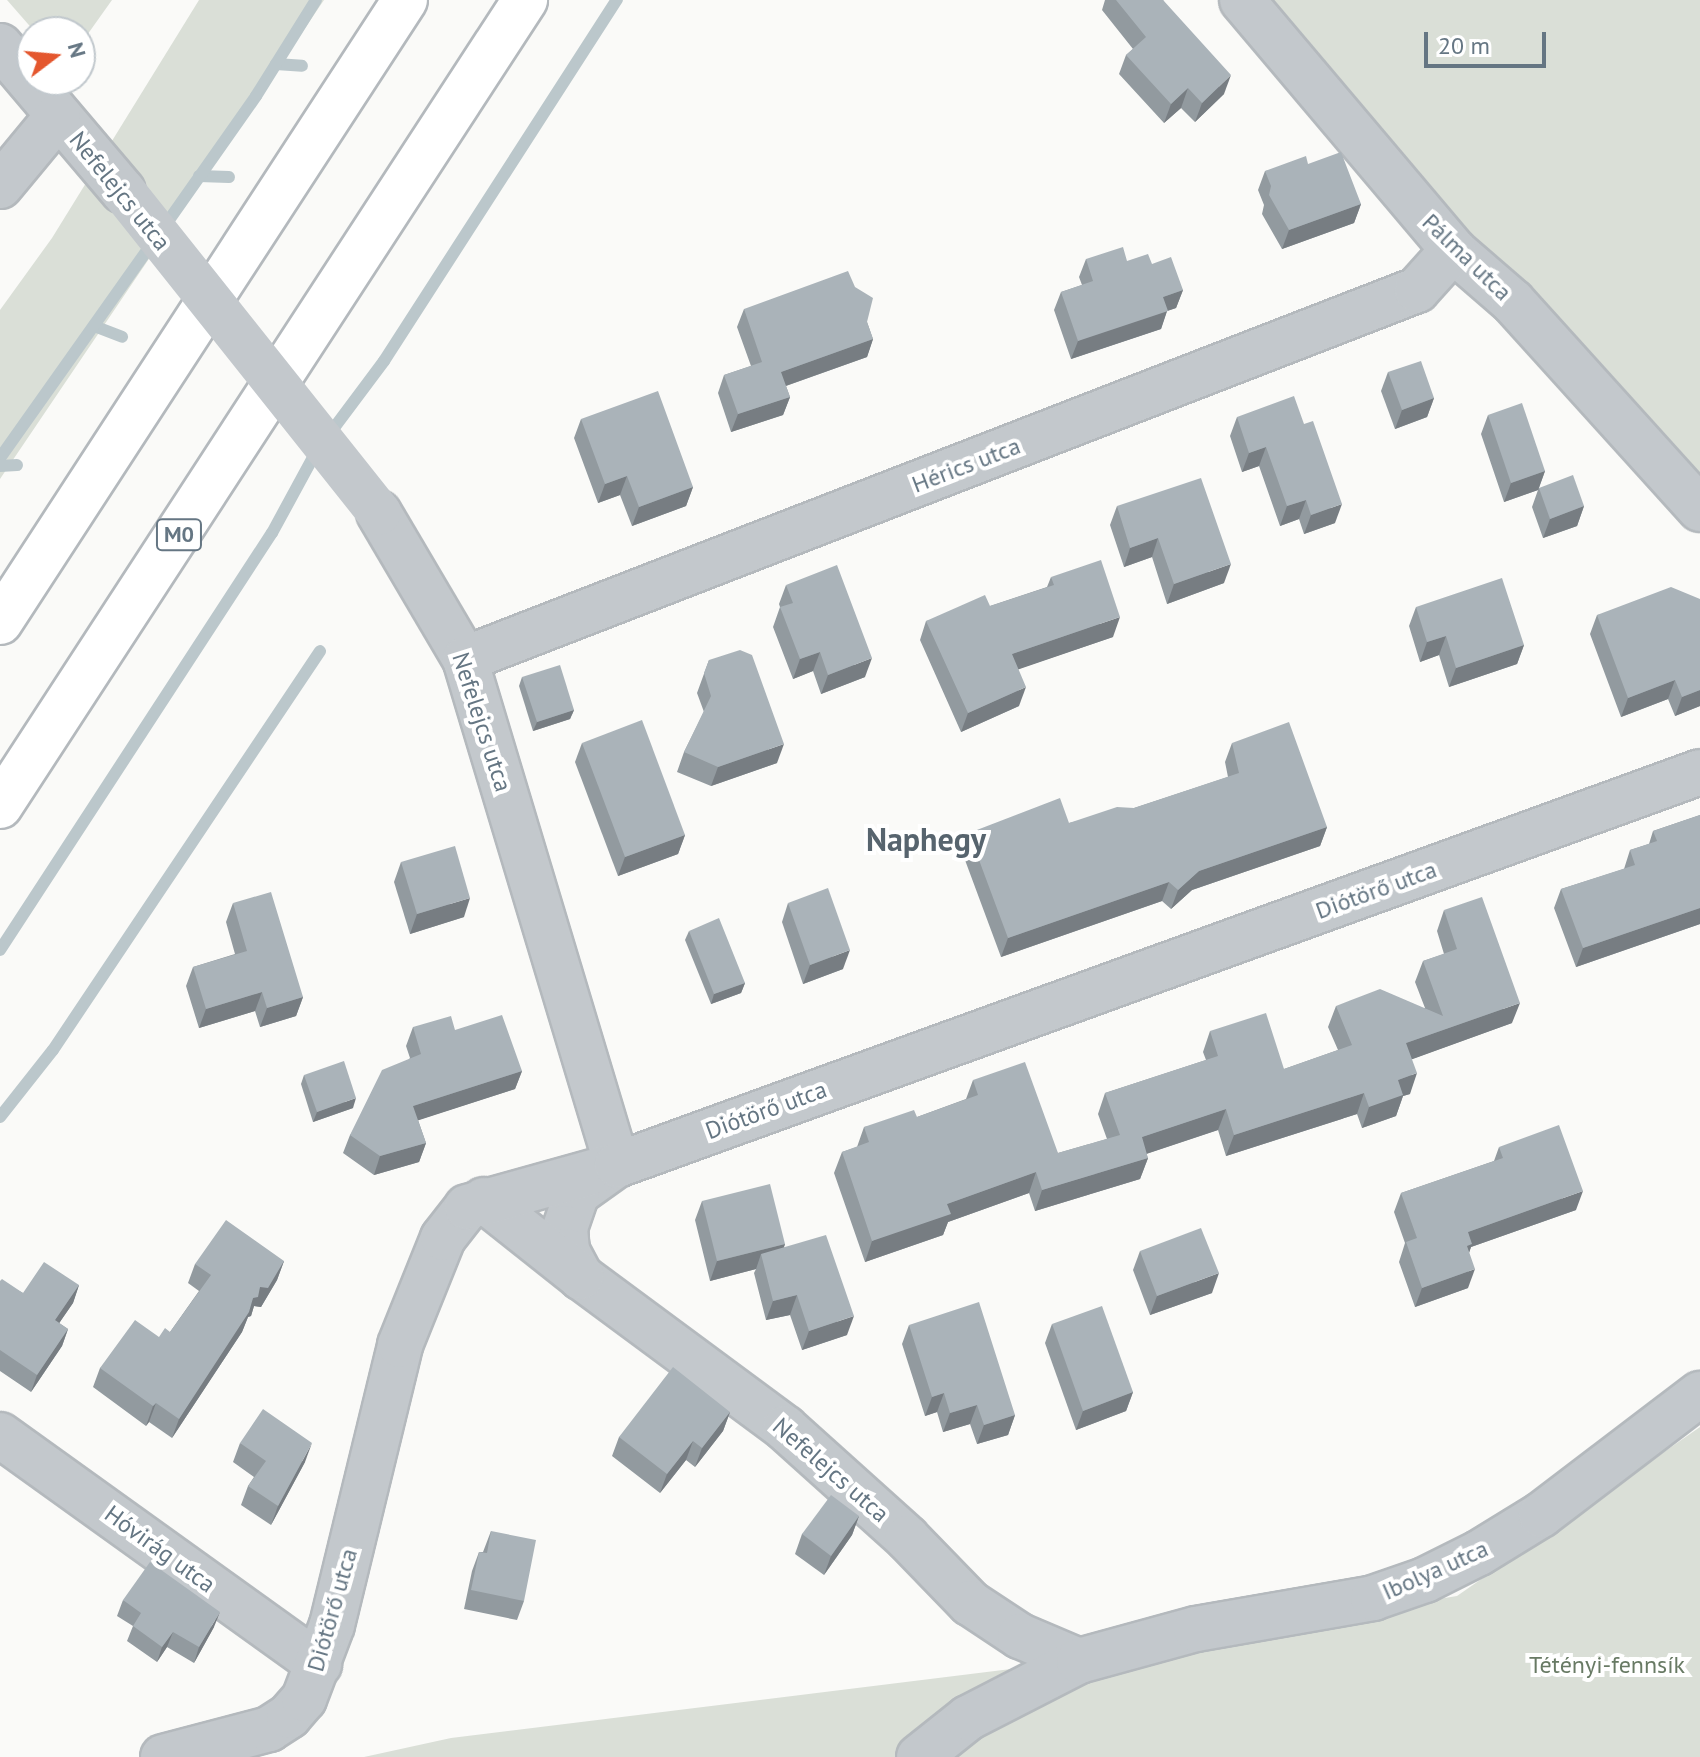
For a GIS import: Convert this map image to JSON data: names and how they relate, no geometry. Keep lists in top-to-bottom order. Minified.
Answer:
{"streets":{"highway":["M0"],"street":["Nefelejcs utca","Pálma utca","Hérics utca","Diótörő utca","Hóvirág utca","Ibolya utca"]},"crossings":[["Nefelejcs utca","Hérics utca"],["Nefelejcs utca","Diótörő utca"],["Nefelejcs utca","Ibolya utca"],["Pálma utca","Hérics utca"],["Diótörő utca","Hóvirág utca"]],"districts":["Naphegy"],"parks":["Tétényi-fennsík"],"scale_bar":"20 m","north":"right"}
